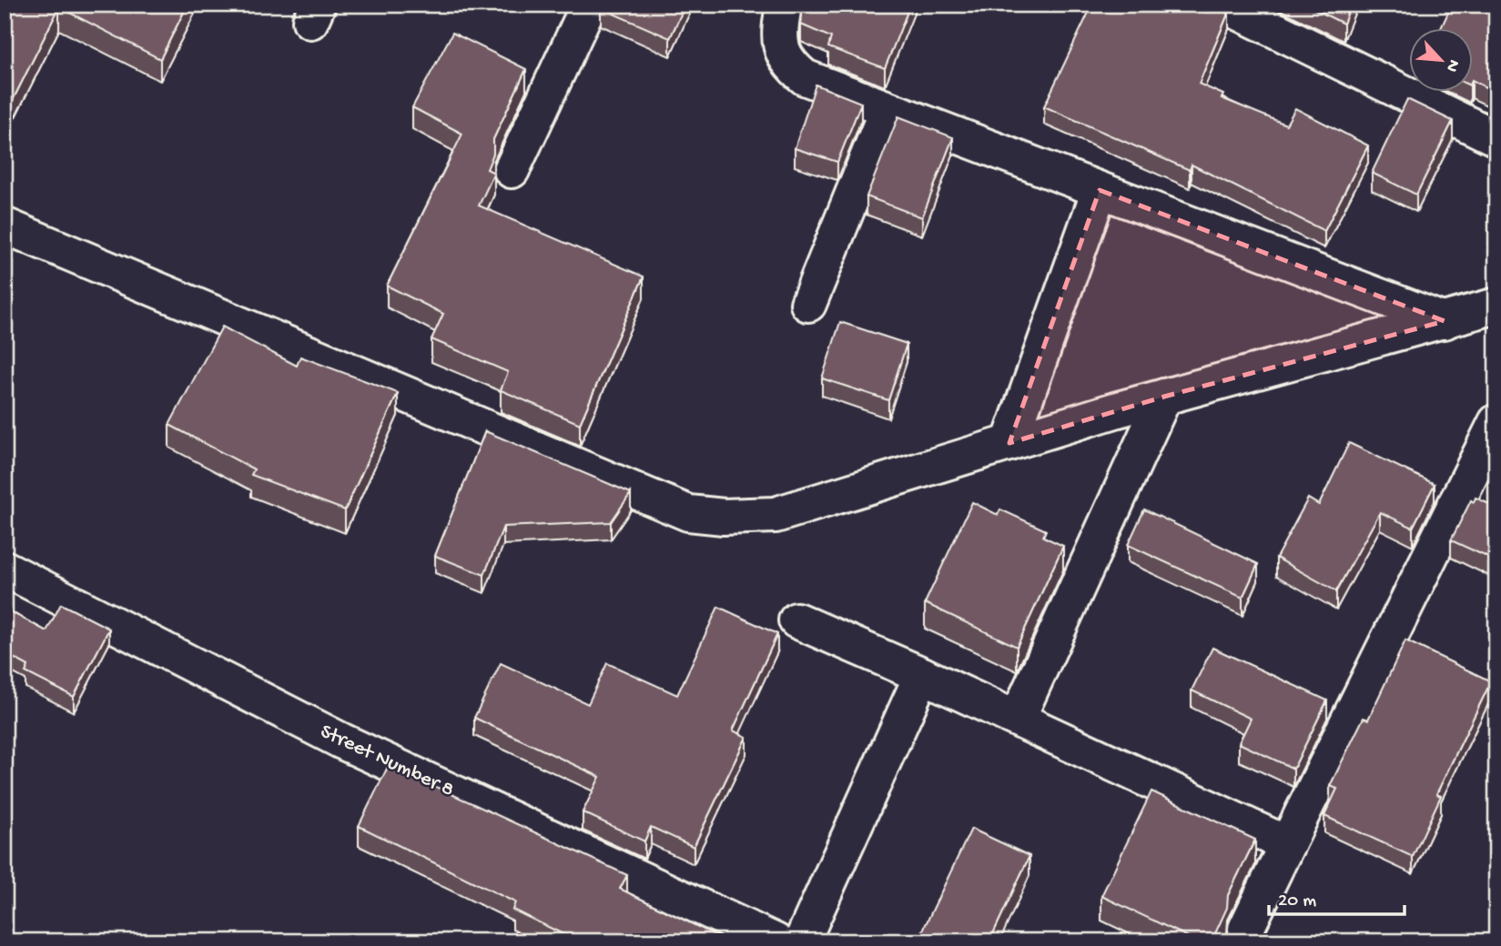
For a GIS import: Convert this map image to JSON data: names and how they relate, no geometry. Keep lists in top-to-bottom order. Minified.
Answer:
{"streets":{"street":["Street Number 8"]},"scale_bar":"20 m","north":"bottom right"}
